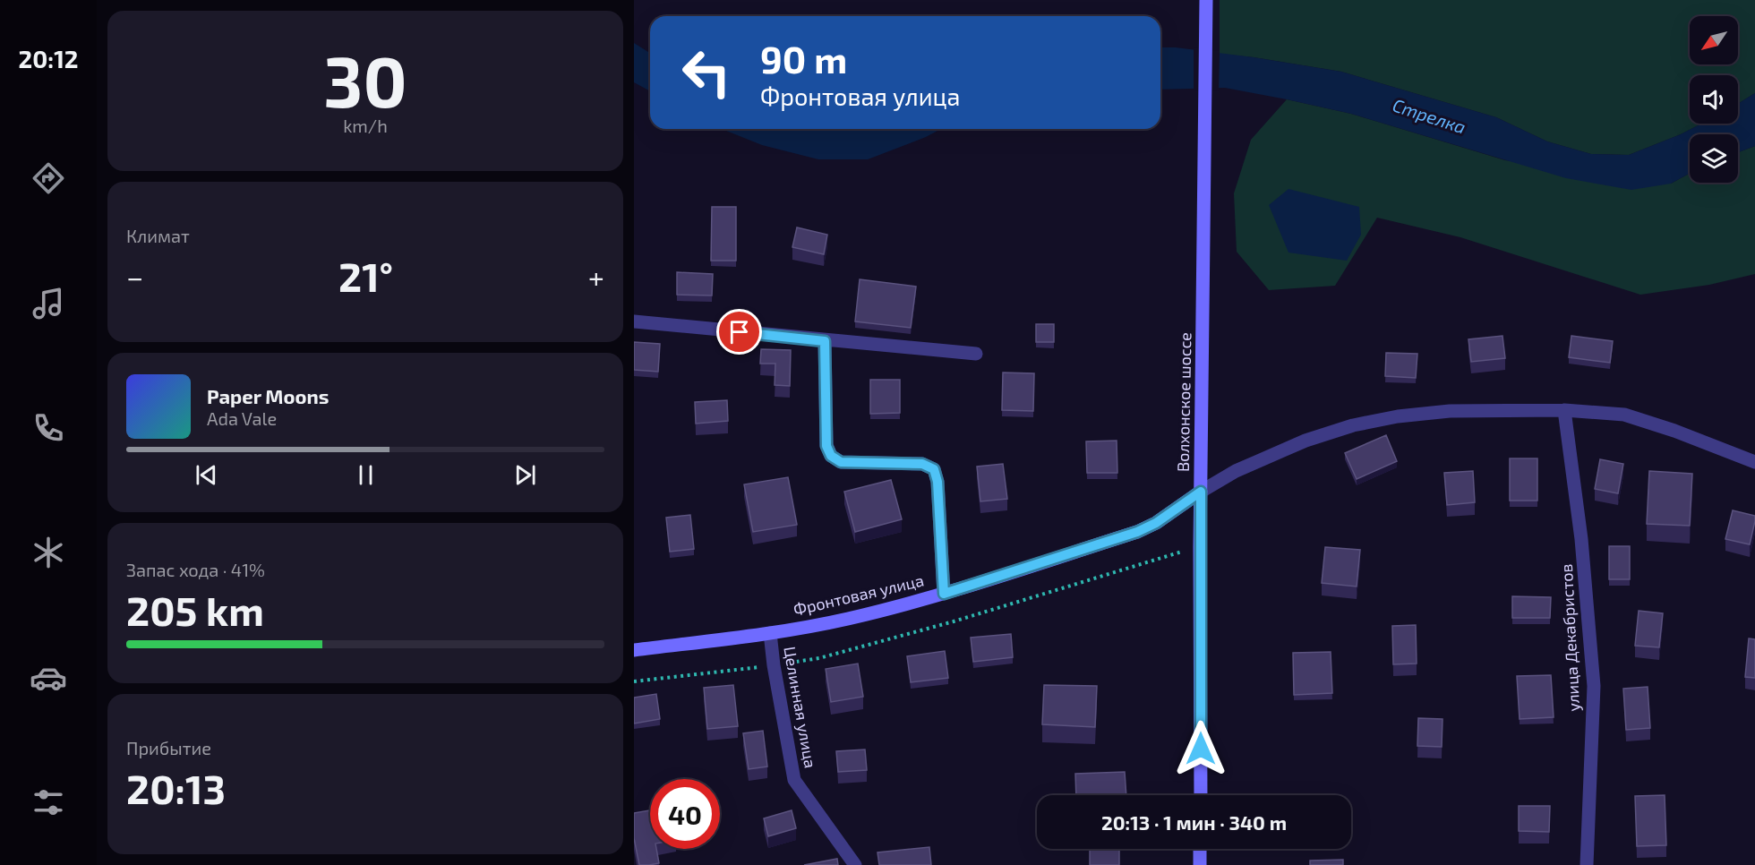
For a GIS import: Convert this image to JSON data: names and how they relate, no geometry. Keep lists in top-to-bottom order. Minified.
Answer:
{"streets":{"main road":["Волхонское шоссе","Фронтовая улица"],"street":["улица Декабристов","Целинная улица"]},"crossings":[["Волхонское шоссе","Фронтовая улица"],["Фронтовая улица","Целинная улица"]],"water":["Стрелка"],"north":"bottom left","page":{"tabs":"20:12","tile":[["30","km/h"],"Климат",["Запас хода · 41%","205 km"],["Прибытие","20:13"]],"turn":["90 m","Фронтовая улица"],"heat":["−","21°","+"],"song":["Paper Moons","Ada Vale"],"limit":"40","trip":"20:13 · 1 мин · 340 m"}}
